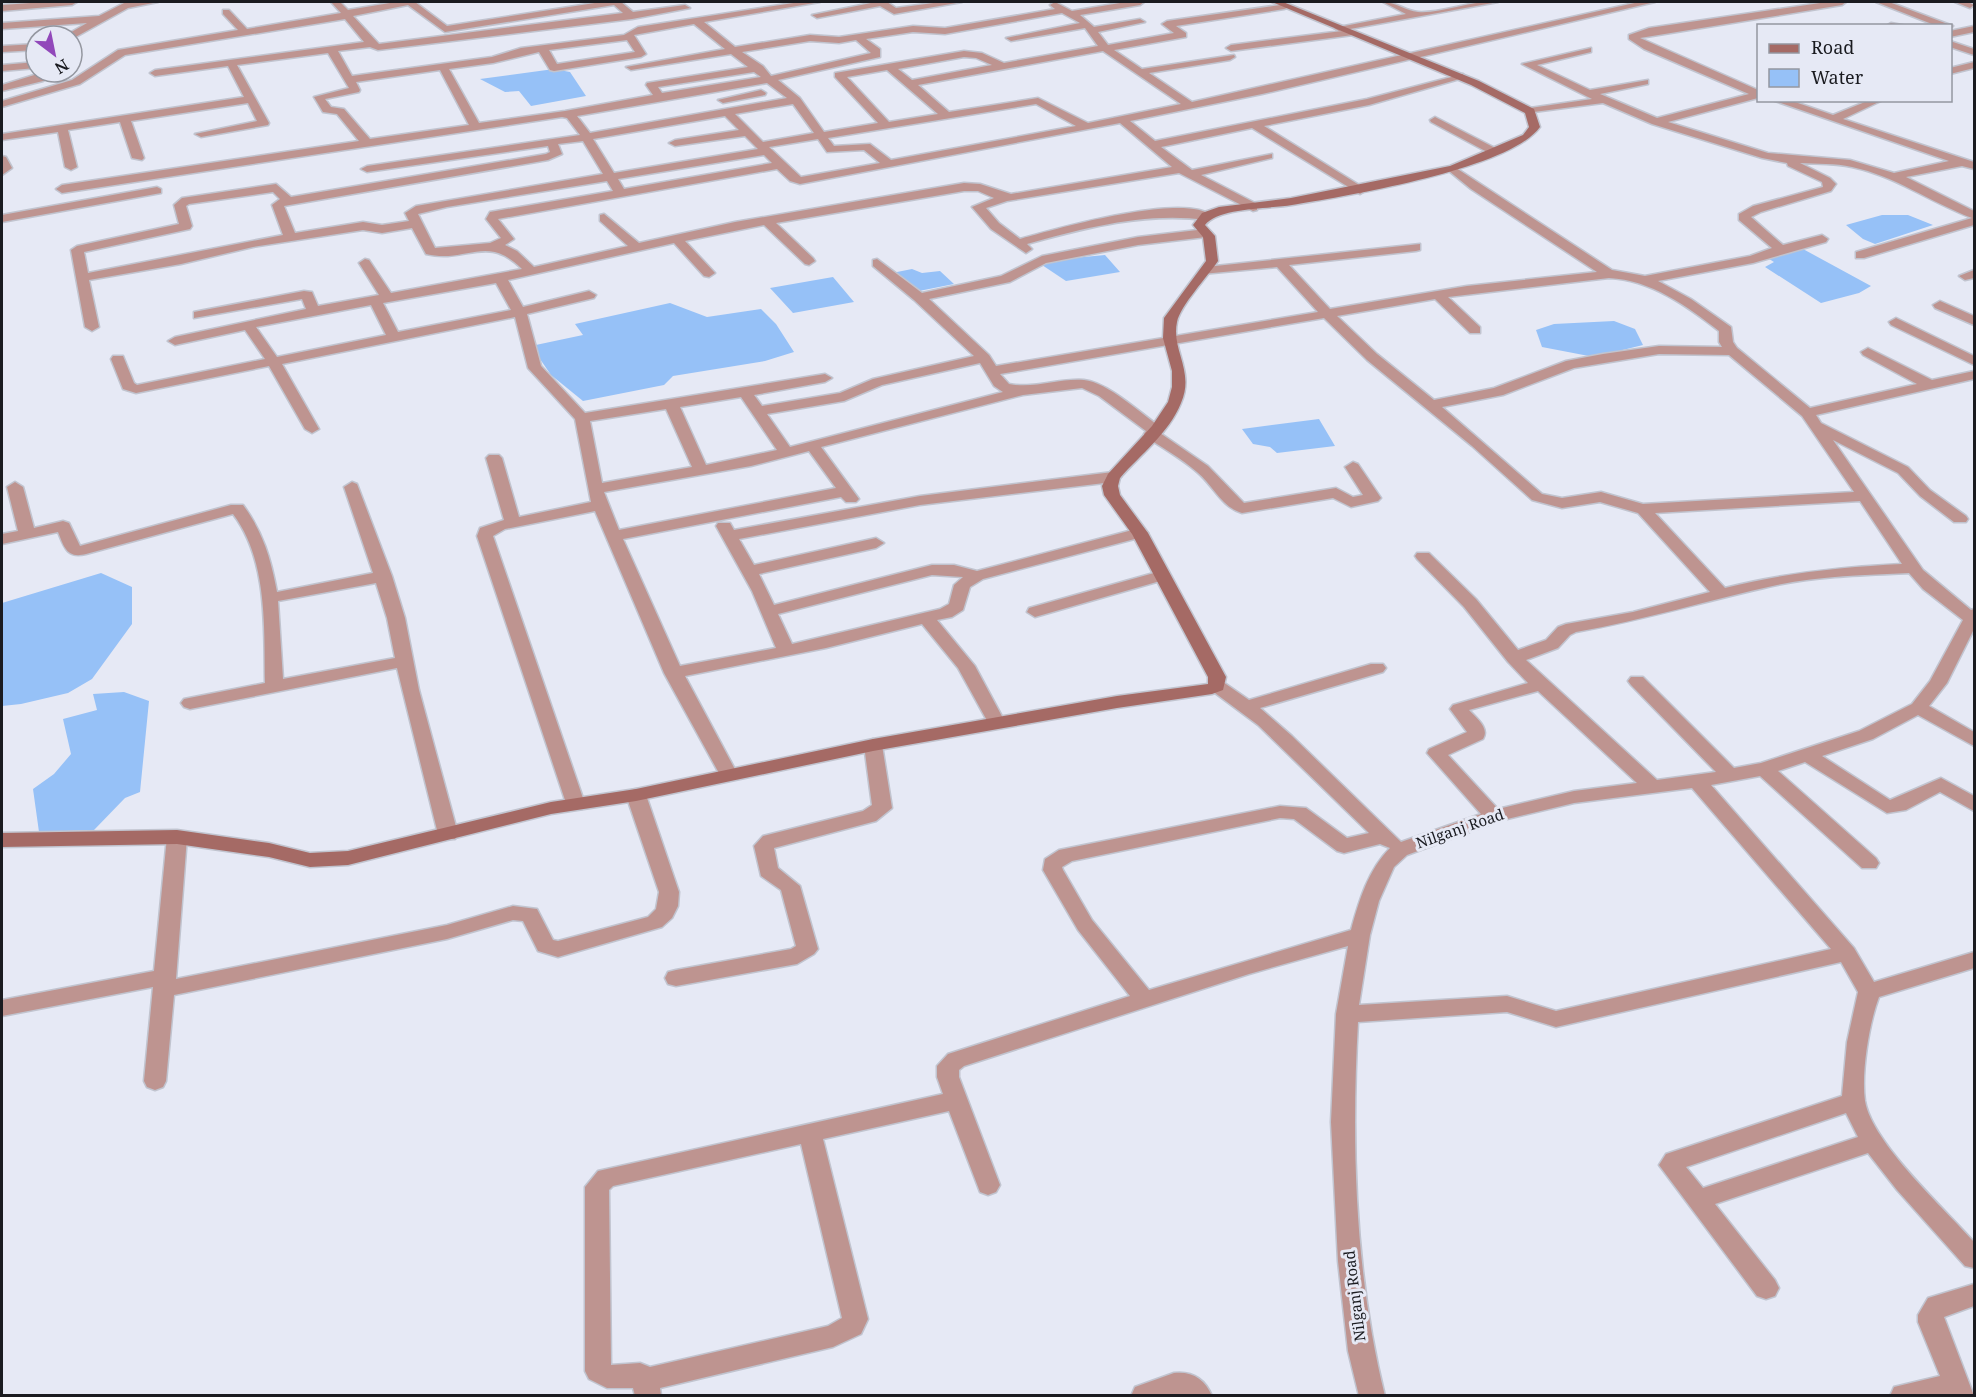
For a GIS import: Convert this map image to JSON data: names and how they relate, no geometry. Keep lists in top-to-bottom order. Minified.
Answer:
{"streets":{"street":["Nilganj Road"]},"legend":["Road","Water"],"north":"bottom right"}
